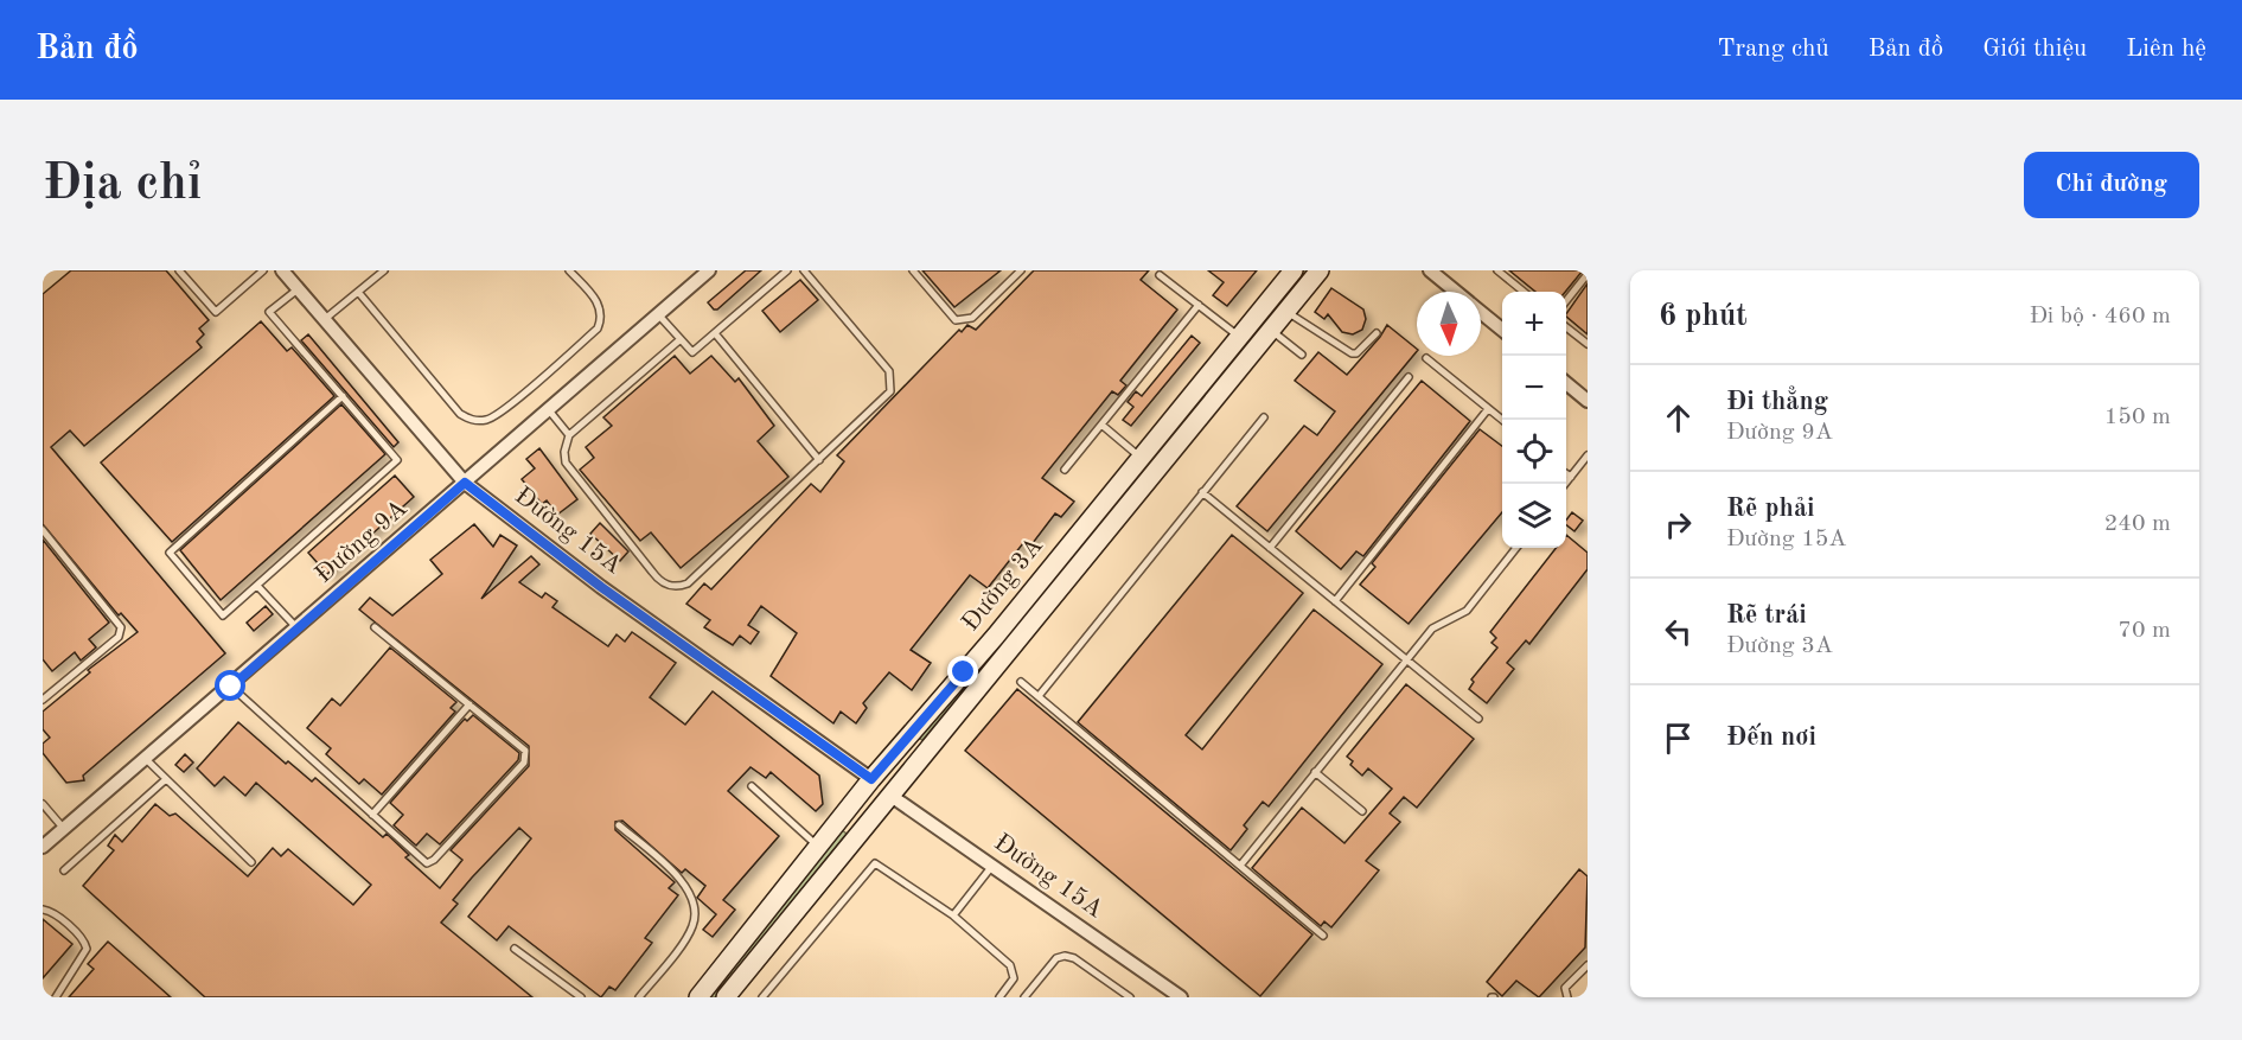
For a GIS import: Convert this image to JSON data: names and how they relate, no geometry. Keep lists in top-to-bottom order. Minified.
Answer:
{"streets":{"street":["Đường 15A","Đường 9A","Đường 3A"]},"crossings":[["Đường 15A","Đường 9A"],["Đường 15A","Đường 3A"]],"north":"bottom","page":{"header":"Bản đồ","nav":["Trang chủ","Bản đồ","Giới thiệu","Liên hệ"],"buttons":"Chỉ đường","title":"Địa chỉ","heading":["6 phút","Đi bộ · 460 m"],"map_buttons":["+","−"],"list":[["Đi thẳng","Đường 9A","150 m"],["Rẽ phải","Đường 15A","240 m"],["Rẽ trái","Đường 3A","70 m"],"Đến nơi"]}}
